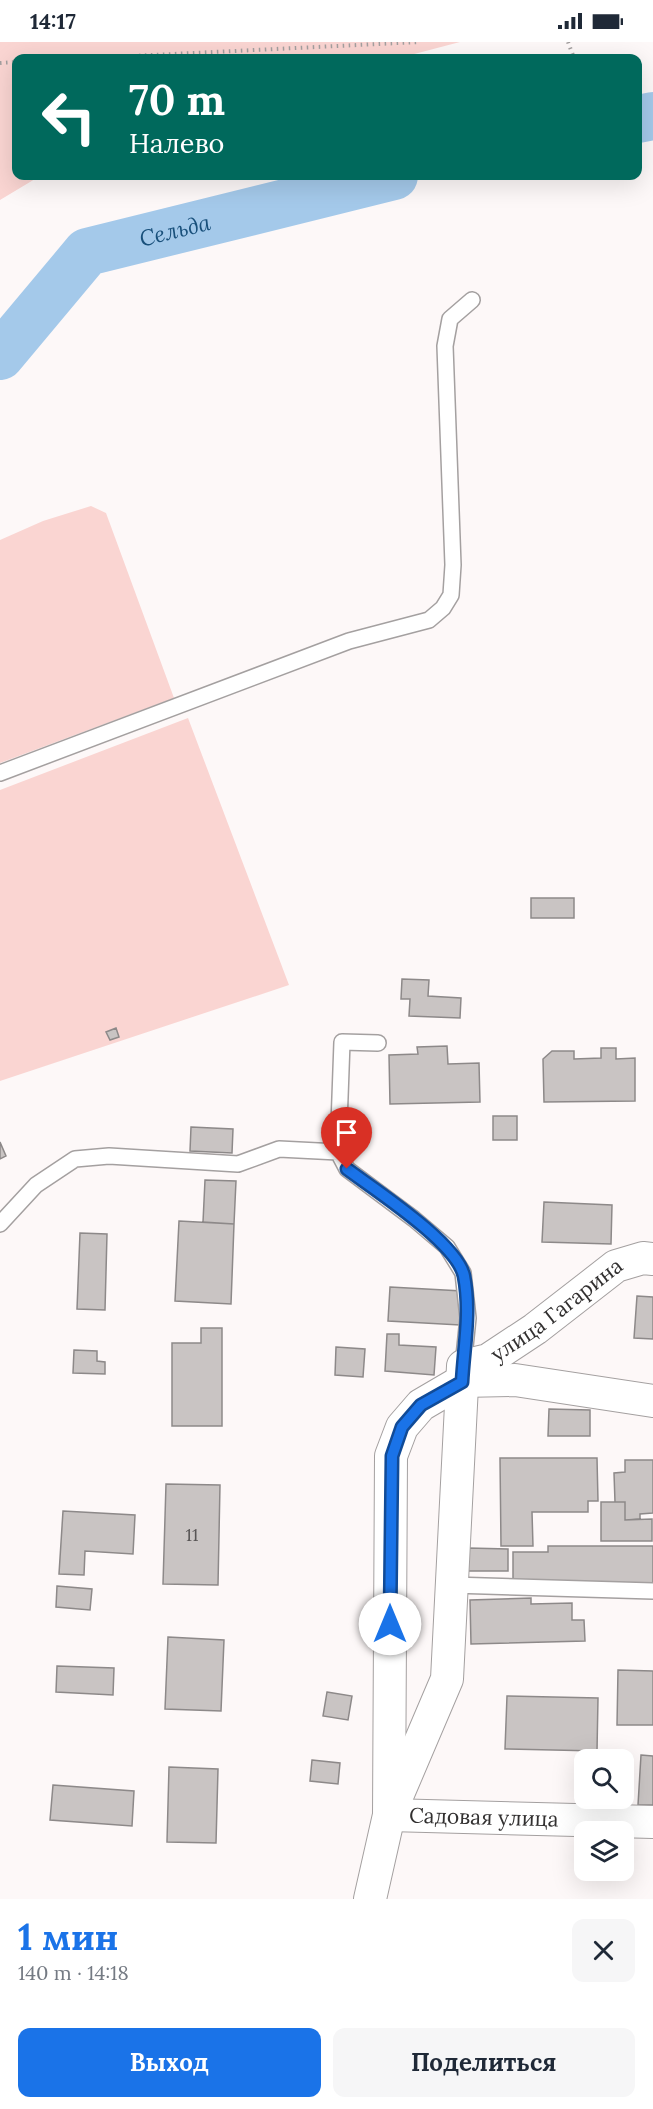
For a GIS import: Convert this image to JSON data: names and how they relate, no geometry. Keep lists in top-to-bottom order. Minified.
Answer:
{"streets":{"street":["улица Гагарина","Садовая улица"]},"water":["Сельда"],"house_numbers":["11"],"page":{"status":"14:17","turn":["70 m","Налево"],"heading":["1 мин","140 m · 14:18"],"buttons":["Выход","Поделиться"]}}
